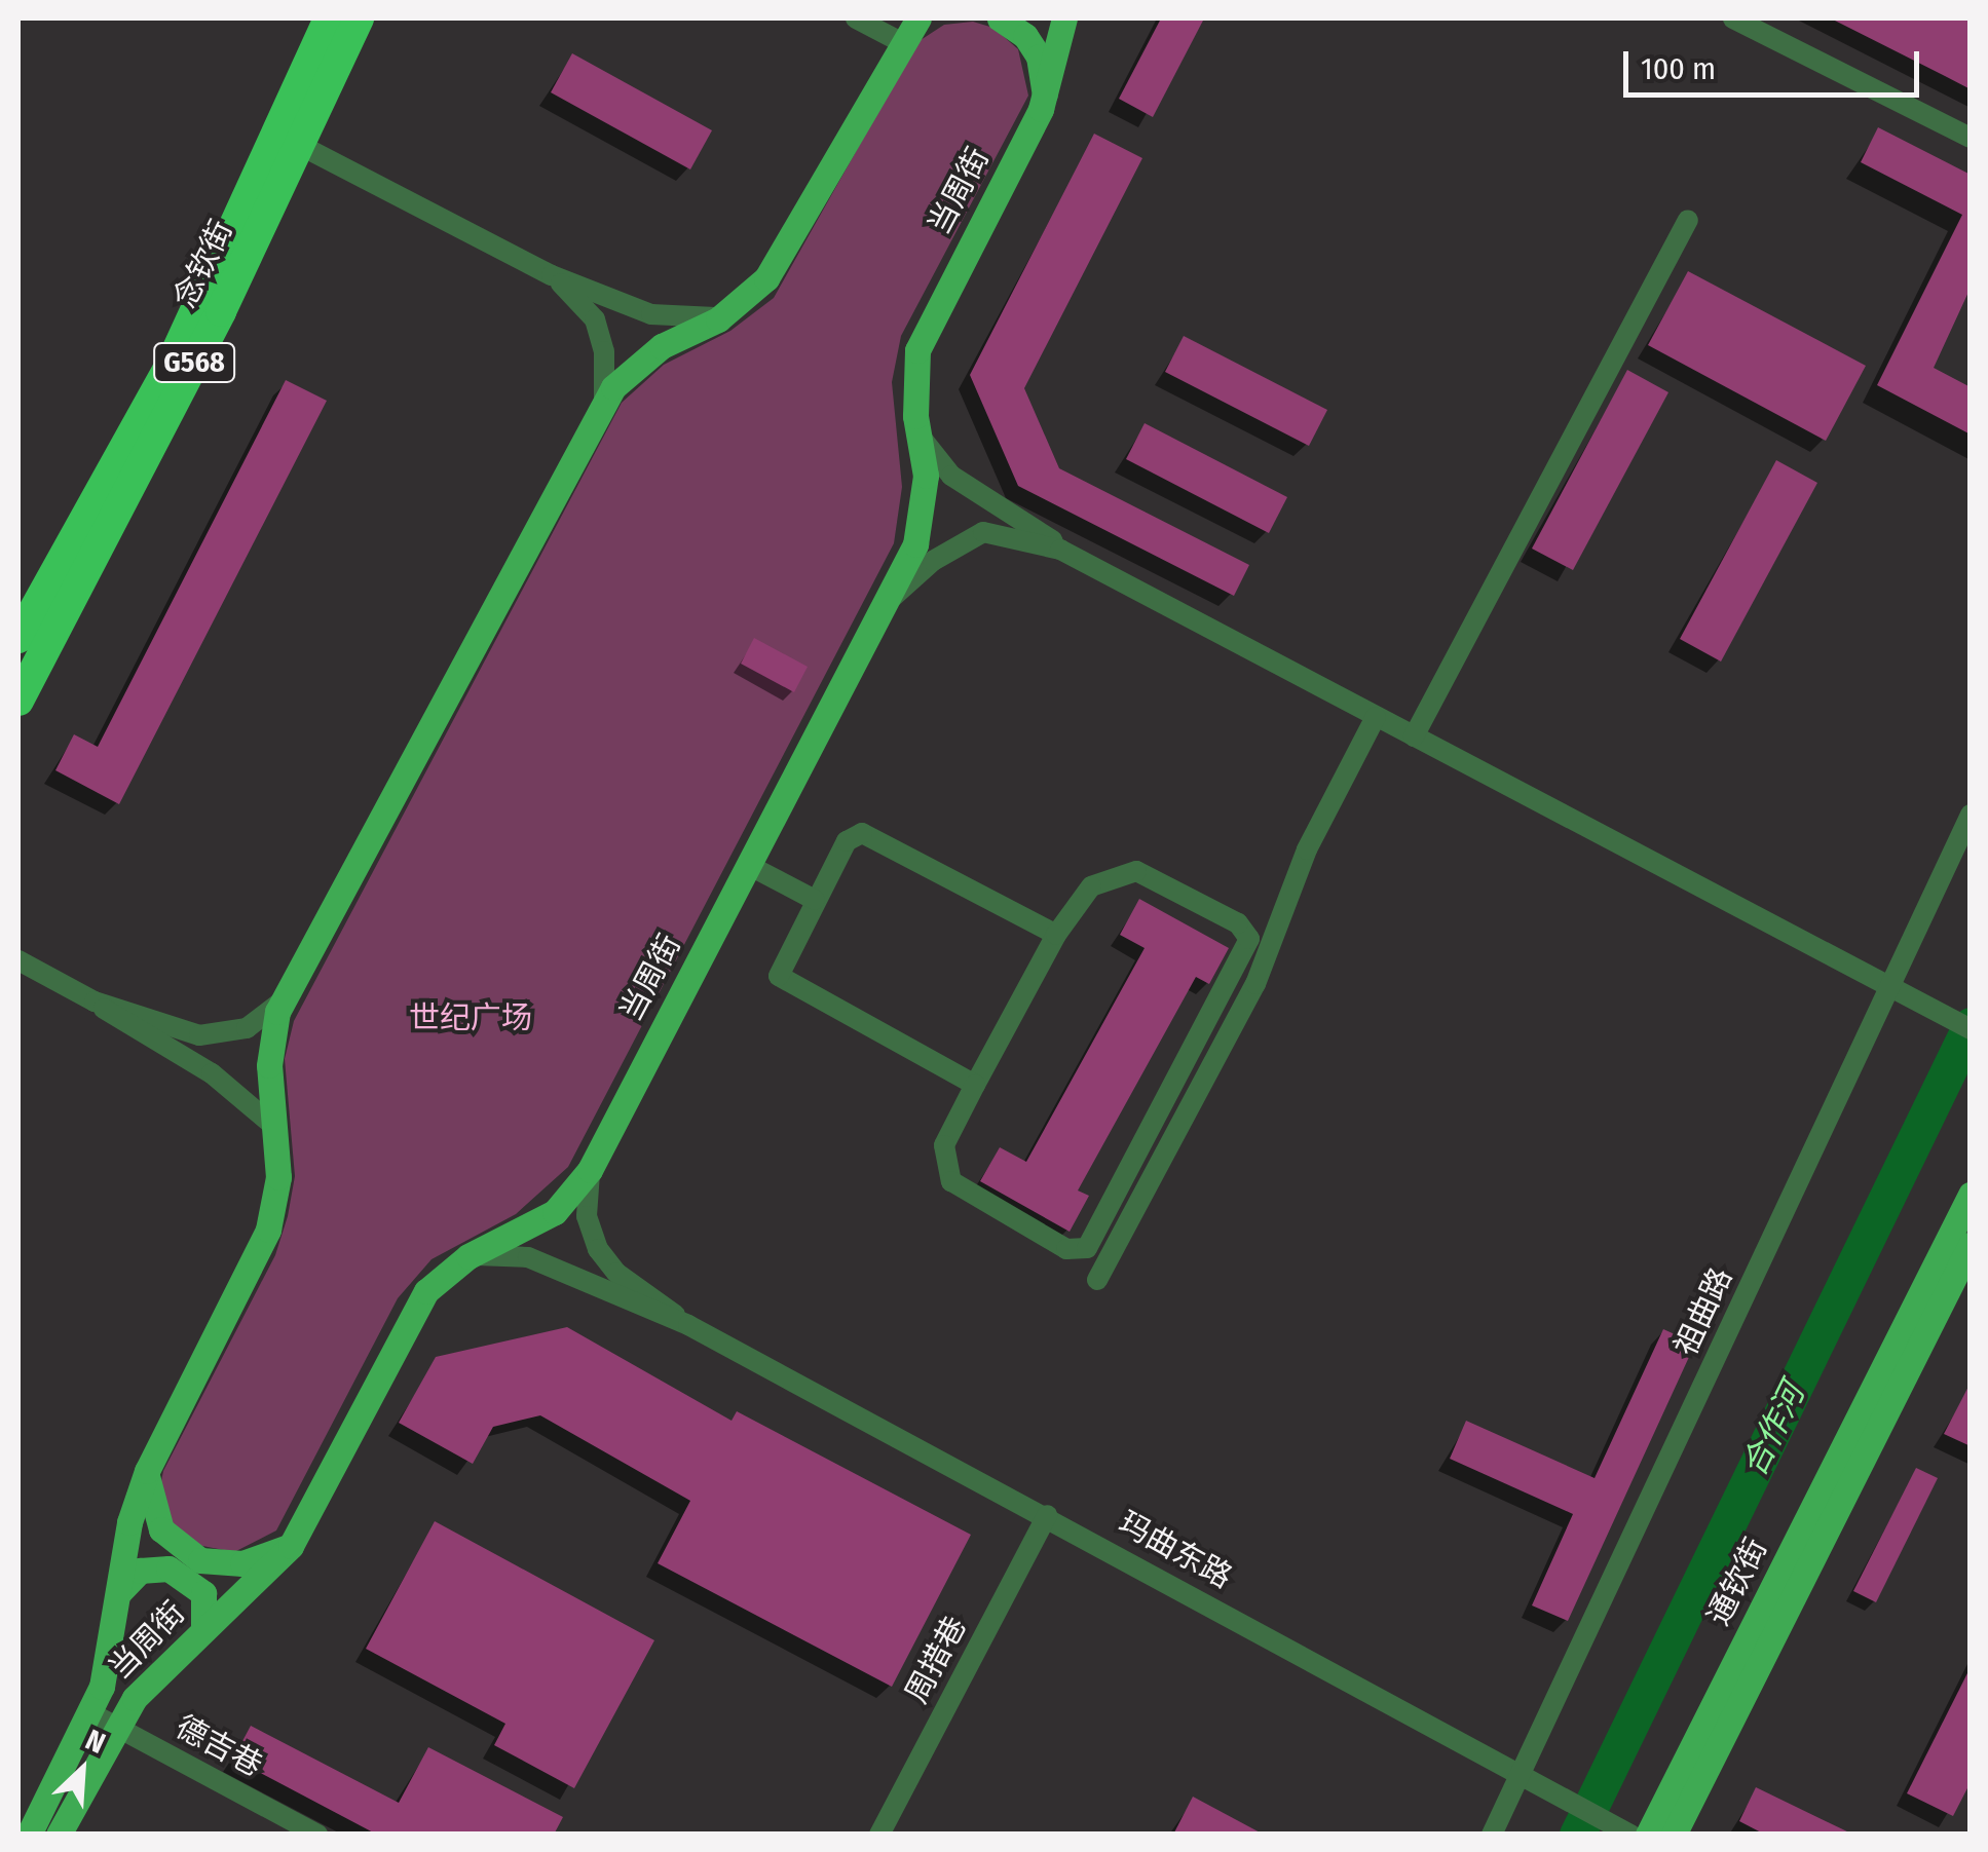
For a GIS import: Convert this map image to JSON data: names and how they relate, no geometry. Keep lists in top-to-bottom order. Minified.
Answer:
{"streets":{"highway":["念钦街","G568"],"main road":["当周街","通钦街"],"street":["祖曲路","玛曲东路","周措巷","德吉巷"]},"crossings":[["当周街","德吉巷"],["祖曲路","玛曲东路"],["玛曲东路","通钦街"],["玛曲东路","周措巷"]],"water":["合作河"],"parks":["世纪广场"],"scale_bar":"100 m","north":"top right"}
